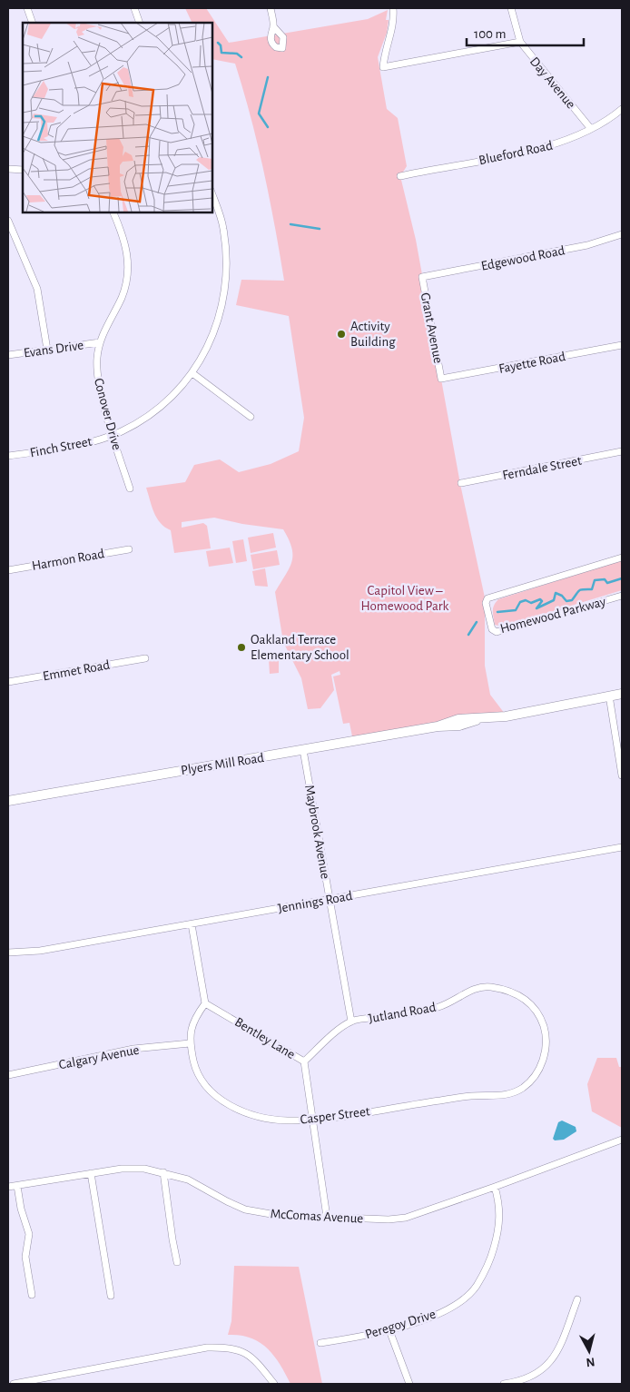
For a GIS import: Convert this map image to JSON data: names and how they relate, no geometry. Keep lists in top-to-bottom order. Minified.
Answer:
{"streets":{"street":["Day Avenue","Blueford Road","Edgewood Road","Grant Avenue","Evans Drive","Fayette Road","Conover Drive","Finch Street","Ferndale Street","Harmon Road","Homewood Parkway","Emmet Road","Plyers Mill Road","Maybrook Avenue","Jennings Road","Jutland Road","Bentley Lane","Calgary Avenue","Casper Street","McComas Avenue","Peregoy Drive"]},"crossings":[["Day Avenue","Blueford Road"],["Edgewood Road","Grant Avenue"],["Grant Avenue","Fayette Road"],["Evans Drive","Conover Drive"],["Conover Drive","Finch Street"],["Plyers Mill Road","Maybrook Avenue"],["Maybrook Avenue","Jennings Road"],["Maybrook Avenue","Jutland Road"],["Jutland Road","Bentley Lane"],["Jutland Road","Casper Street"],["Bentley Lane","Casper Street"],["Bentley Lane","McComas Avenue"],["Calgary Avenue","Casper Street"],["McComas Avenue","Peregoy Drive"]],"parks":["Capitol View – Homewood Park"],"places":["Activity Building","Oakland Terrace Elementary School"],"scale_bar":"100 m","north":"bottom"}
